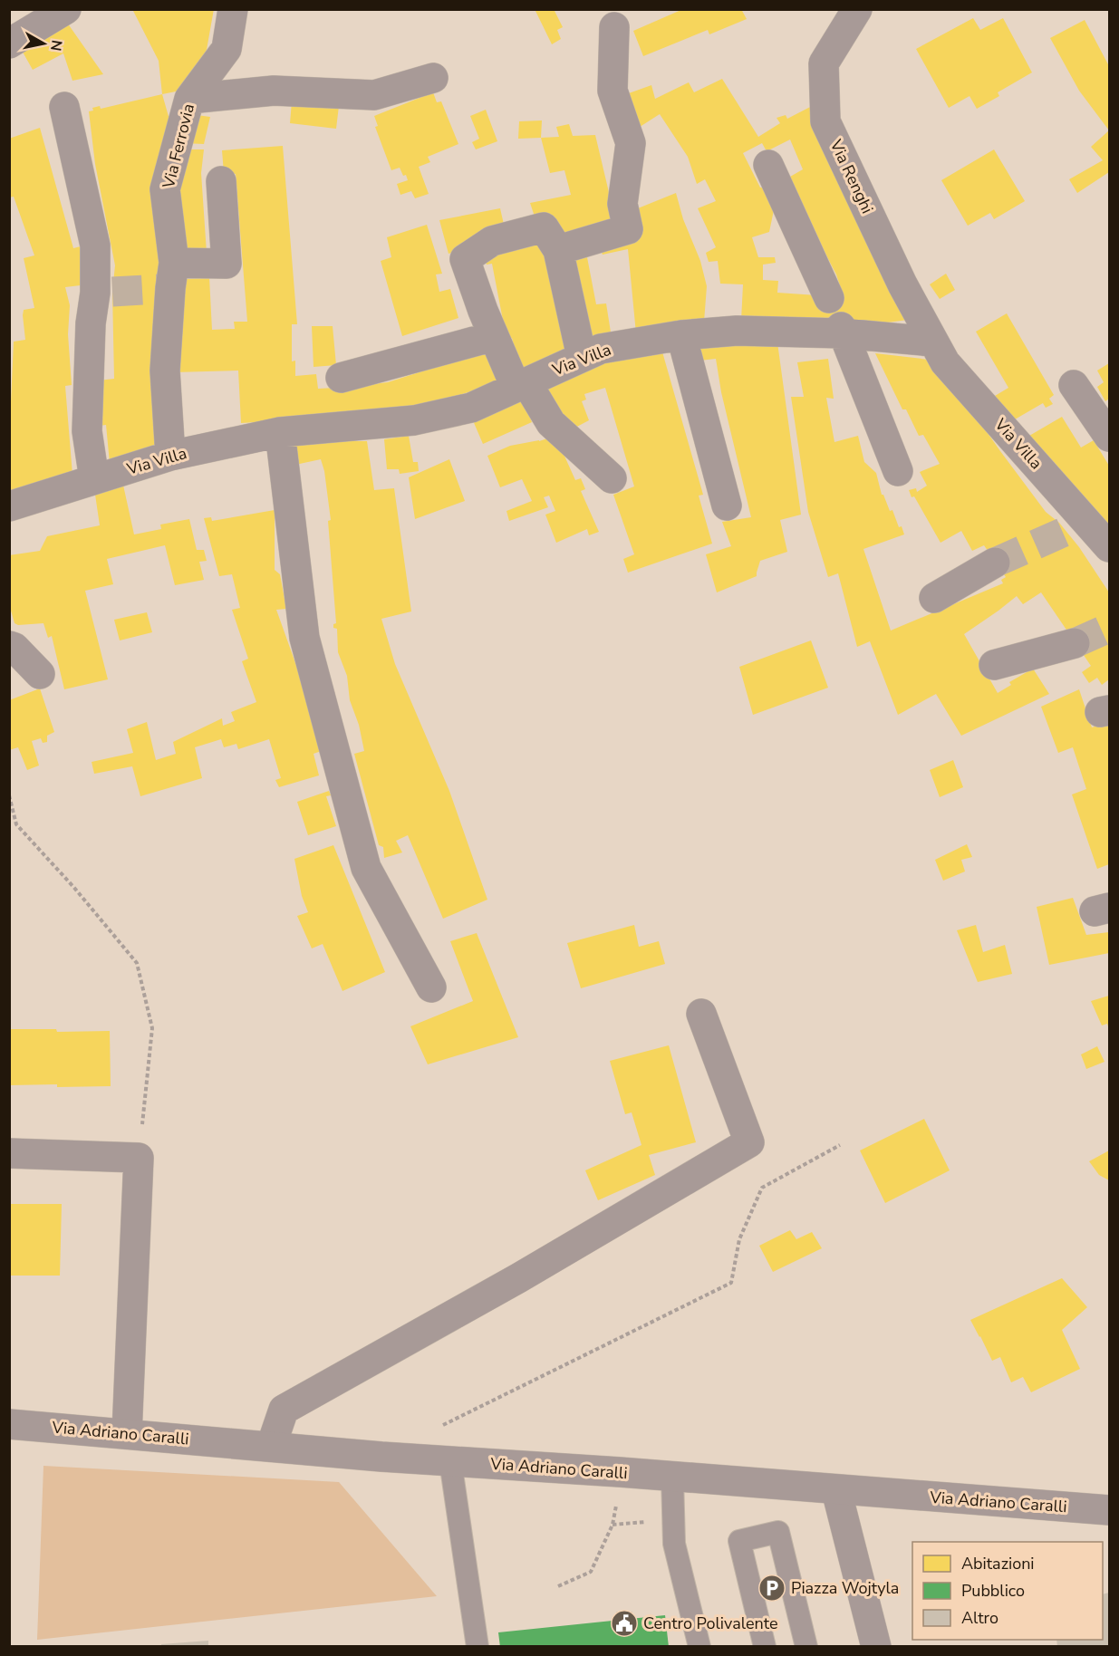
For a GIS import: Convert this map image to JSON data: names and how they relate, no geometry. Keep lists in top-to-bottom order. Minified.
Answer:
{"streets":{"street":["Via Ferrovia","Via Renghi","Via Villa","Via Adriano Caralli"]},"crossings":[["Via Ferrovia","Via Villa"],["Via Renghi","Via Villa"]],"places":{"parking":["Piazza Wojtyla"],"public building":["Centro Polivalente"]},"legend":["Abitazioni","Pubblico","Altro"],"north":"right"}
